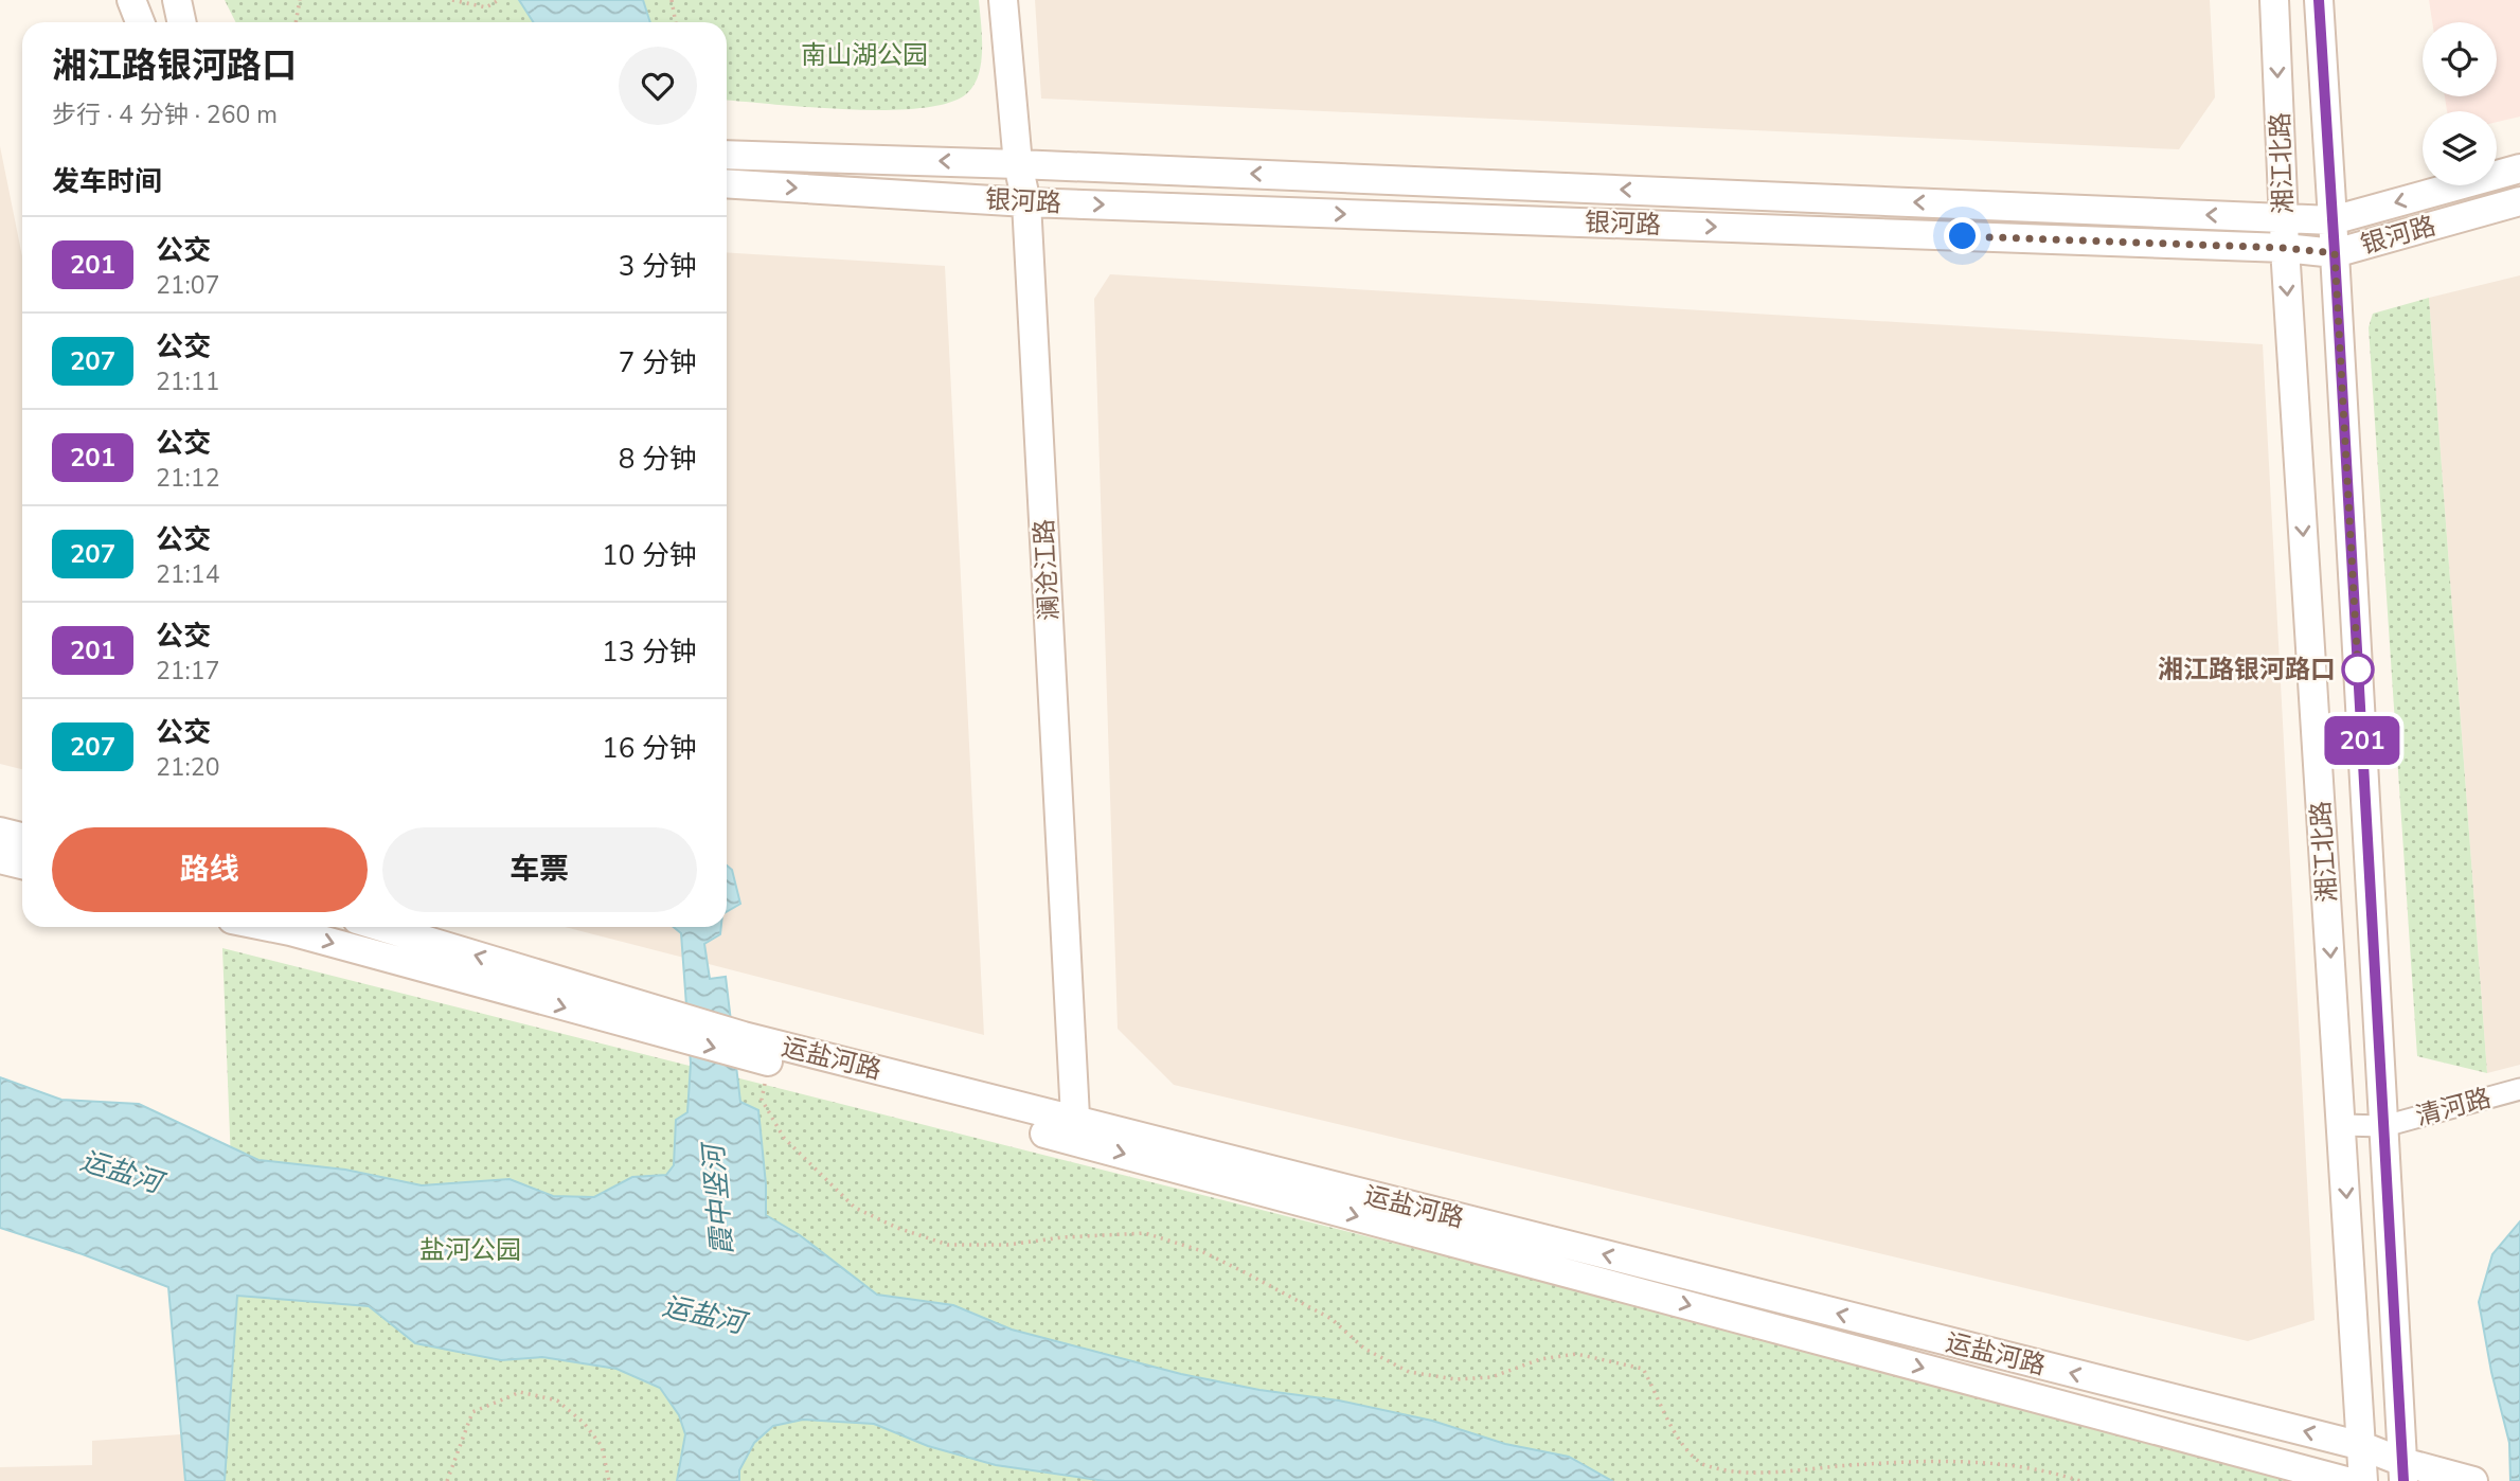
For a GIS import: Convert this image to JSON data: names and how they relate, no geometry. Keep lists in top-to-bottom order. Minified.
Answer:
{"streets":{"main road":["湘江北路","银河路","澜沧江路","运盐河路"],"street":["清河路"]},"crossings":[["湘江北路","银河路"],["湘江北路","运盐河路"],["湘江北路","清河路"],["银河路","澜沧江路"],["澜沧江路","运盐河路"]],"water":["运盐河","霞中竖河"],"parks":["南山湖公园","盐河公园"],"places":["湘江路银河路口"],"lines":["bus line 201"],"page":{"on_map":"201","heading":[["湘江路银河路口","步行 · 4 分钟 · 260 m"],"发车时间"],"list":[{"mark":"201","name":"公交","note":"21:07","value":"3 分钟"},{"mark":"207","name":"公交","note":"21:11","value":"7 分钟"},{"mark":"201","name":"公交","note":"21:12","value":"8 分钟"},{"mark":"207","name":"公交","note":"21:14","value":"10 分钟"},{"mark":"201","name":"公交","note":"21:17","value":"13 分钟"},{"mark":"207","name":"公交","note":"21:20","value":"16 分钟"}],"buttons":["路线","车票"]}}
